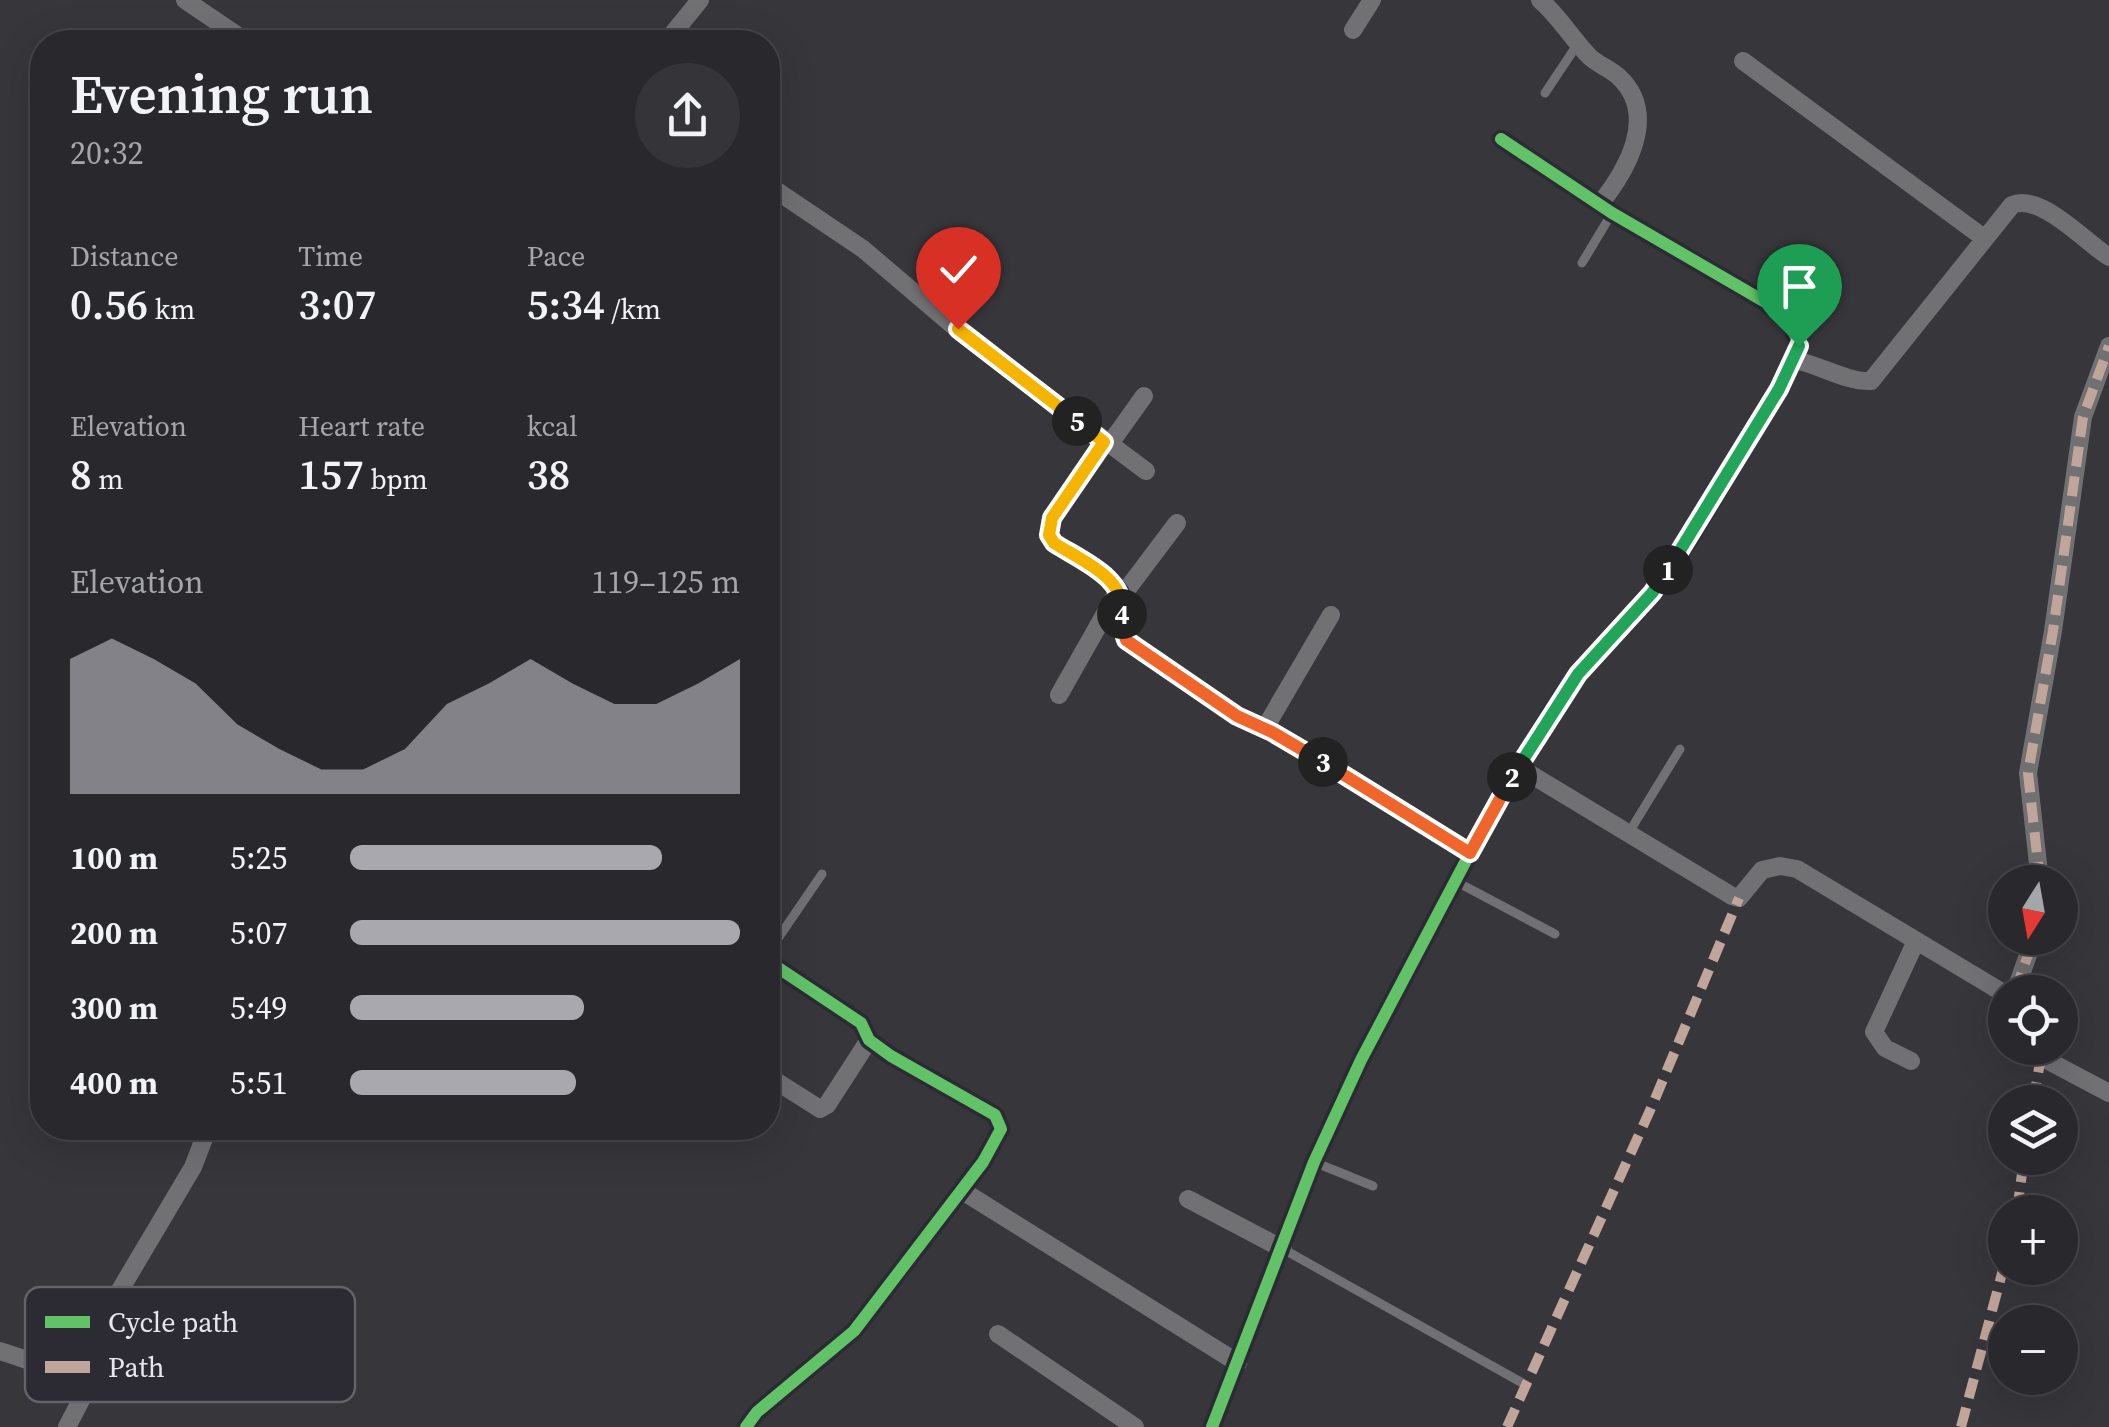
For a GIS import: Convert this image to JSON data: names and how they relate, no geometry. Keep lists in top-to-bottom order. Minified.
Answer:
{"legend":["Cycle path","Path"],"north":"bottom","page":{"heading":["Evening run","20:32"],"stats":[["Distance","0.56 km"],["Time","3:07"],["Pace","5:34 /km"],["Elevation","8 m"],["Heart rate","157 bpm"],["kcal","38"]],"pins":["5","1","4","3","2"],"chart":["Elevation","119–125 m"],"list":[{"name":"100 m","note":"5:25"},{"name":"200 m","note":"5:07"},{"name":"300 m","note":"5:49"},{"name":"400 m","note":"5:51"}],"map_buttons":["+","−"]}}
